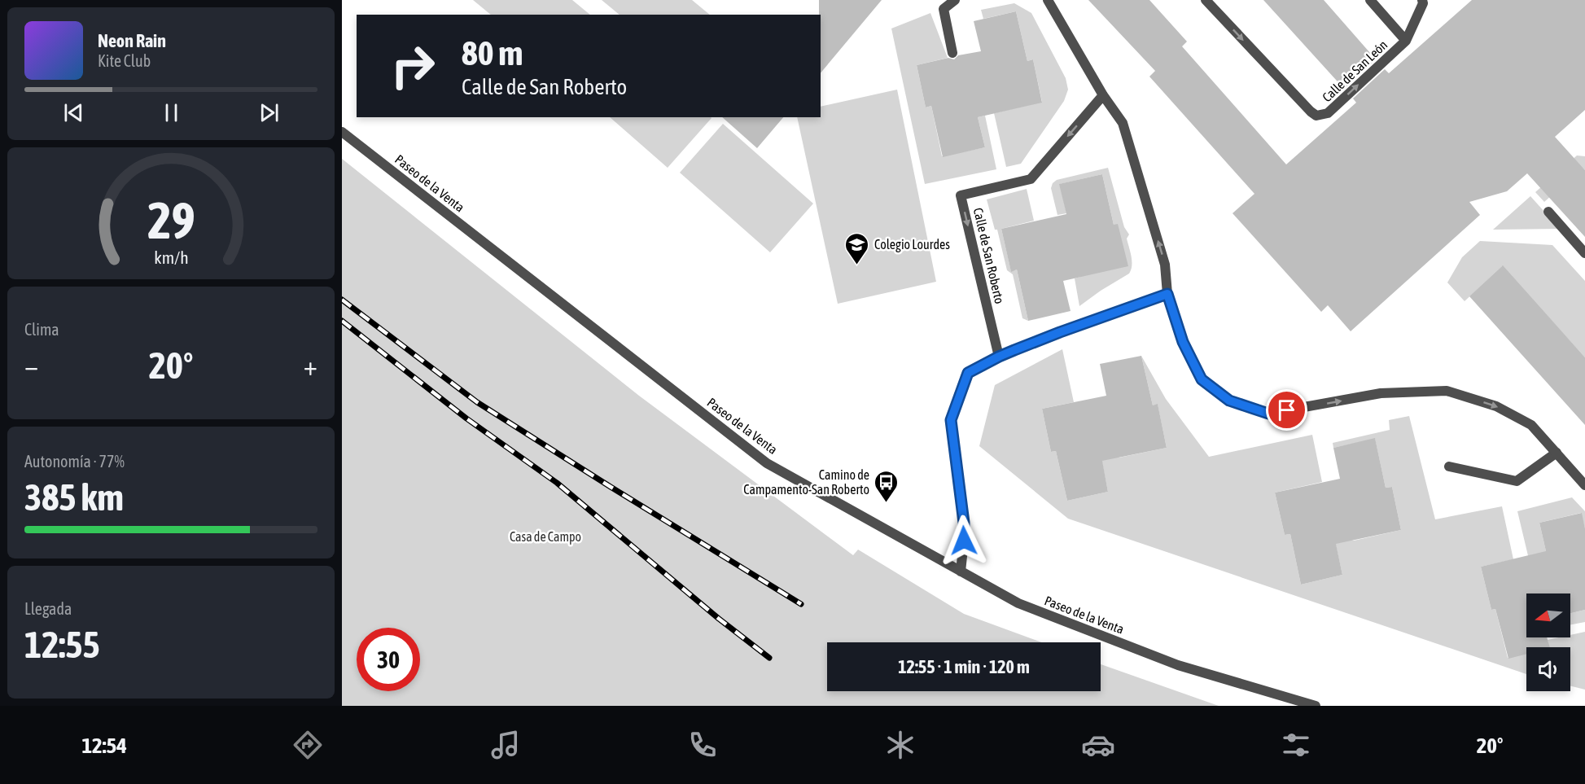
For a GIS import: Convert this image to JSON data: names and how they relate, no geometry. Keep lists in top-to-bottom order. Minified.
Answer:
{"streets":{"street":["Calle de San León","Paseo de la Venta","Calle de San Roberto"]},"one_way":["Calle de San Roberto"],"parks":["Casa de Campo"],"places":{"school or university":["Colegio Lourdes"],"bus stop":["Camino de Campamento-San Roberto"]},"north":"left","page":{"turn":["80 m","Calle de San Roberto"],"song":["Neon Rain","Kite Club"],"tile":["Clima",["Autonomía · 77%","385 km"],["Llegada","12:55"]],"heat":["−","20°","+"],"limit":"30","trip":"12:55 · 1 min · 120 m","tabs":["12:54","20°"],"gauge":["29","km/h"]}}
